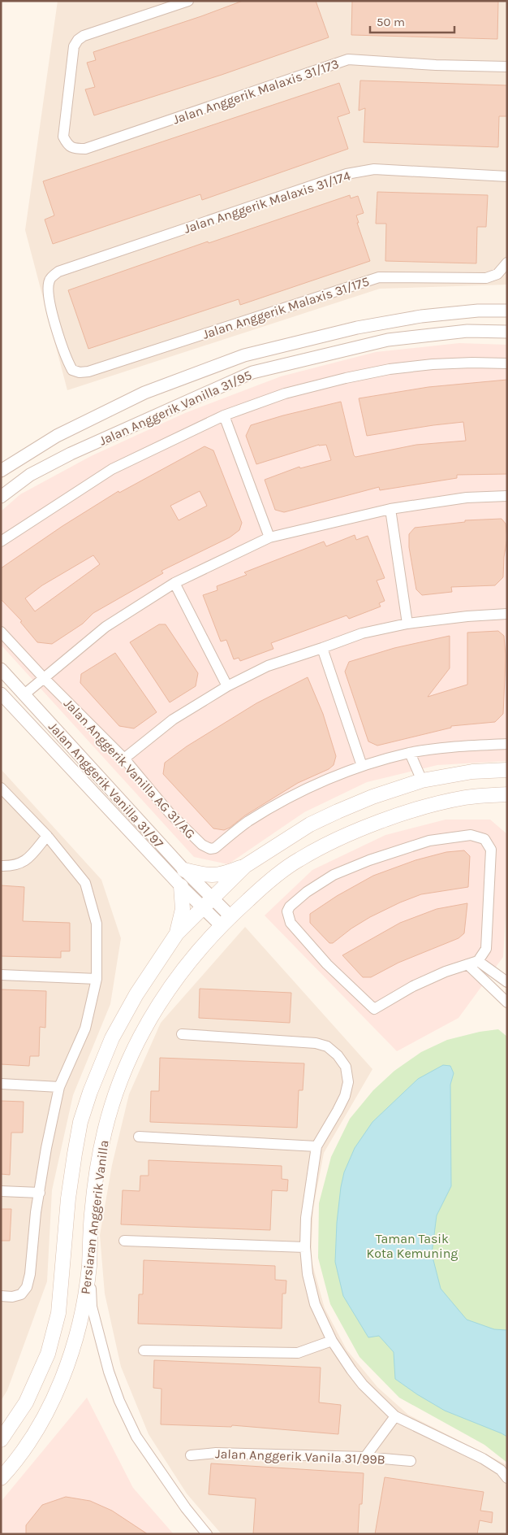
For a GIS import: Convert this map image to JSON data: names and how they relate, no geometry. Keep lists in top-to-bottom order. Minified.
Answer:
{"streets":{"main road":["Persiaran Anggerik Vanilla"],"street":["Jalan Anggerik Malaxis 31/173","Jalan Anggerik Malaxis 31/174","Jalan Anggerik Malaxis 31/175","Jalan Anggerik Vanilla 31/95","Jalan Anggerik Vanilla AG 31/AG","Jalan Anggerik Vanilla 31/97","Jalan Anggerik Vanila 31/99B"]},"crossings":[["Jalan Anggerik Malaxis 31/174","Jalan Anggerik Malaxis 31/175"],["Jalan Anggerik Vanilla 31/97","Persiaran Anggerik Vanilla"]],"parks":["Taman Tasik Kota Kemuning"],"scale_bar":"50 m"}
